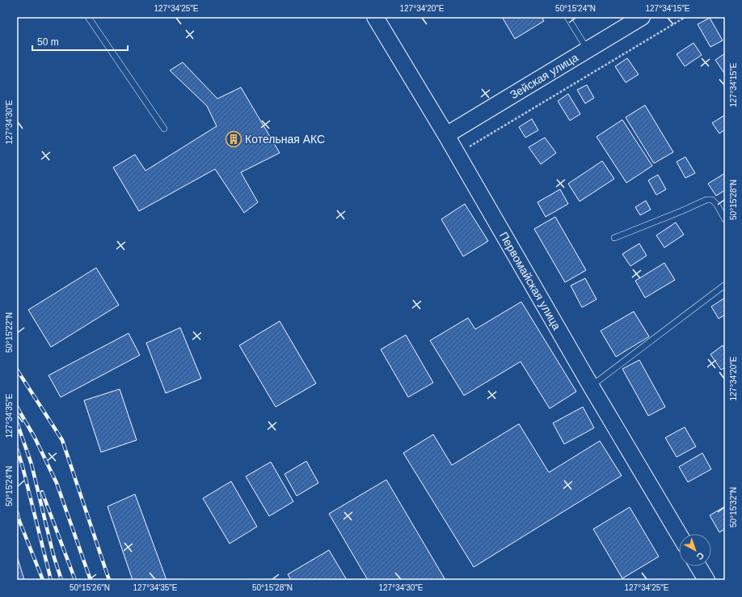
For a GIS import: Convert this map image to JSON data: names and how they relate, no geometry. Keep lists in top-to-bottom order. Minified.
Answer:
{"streets":{"street":["Зейская улица","Первомайская улица"]},"crossings":[["Зейская улица","Первомайская улица"]],"places":{"building":["Котельная АКС"]},"scale_bar":"50 m","north":"bottom right","coordinates":["127°34'25\"E","127°34'20\"E","50°15'24\"N","127°34'15\"E","127°34'30\"E","50°15'28\"N","50°15'22\"N","127°34'35\"E","50°15'32\"N","50°15'26\"N"]}
